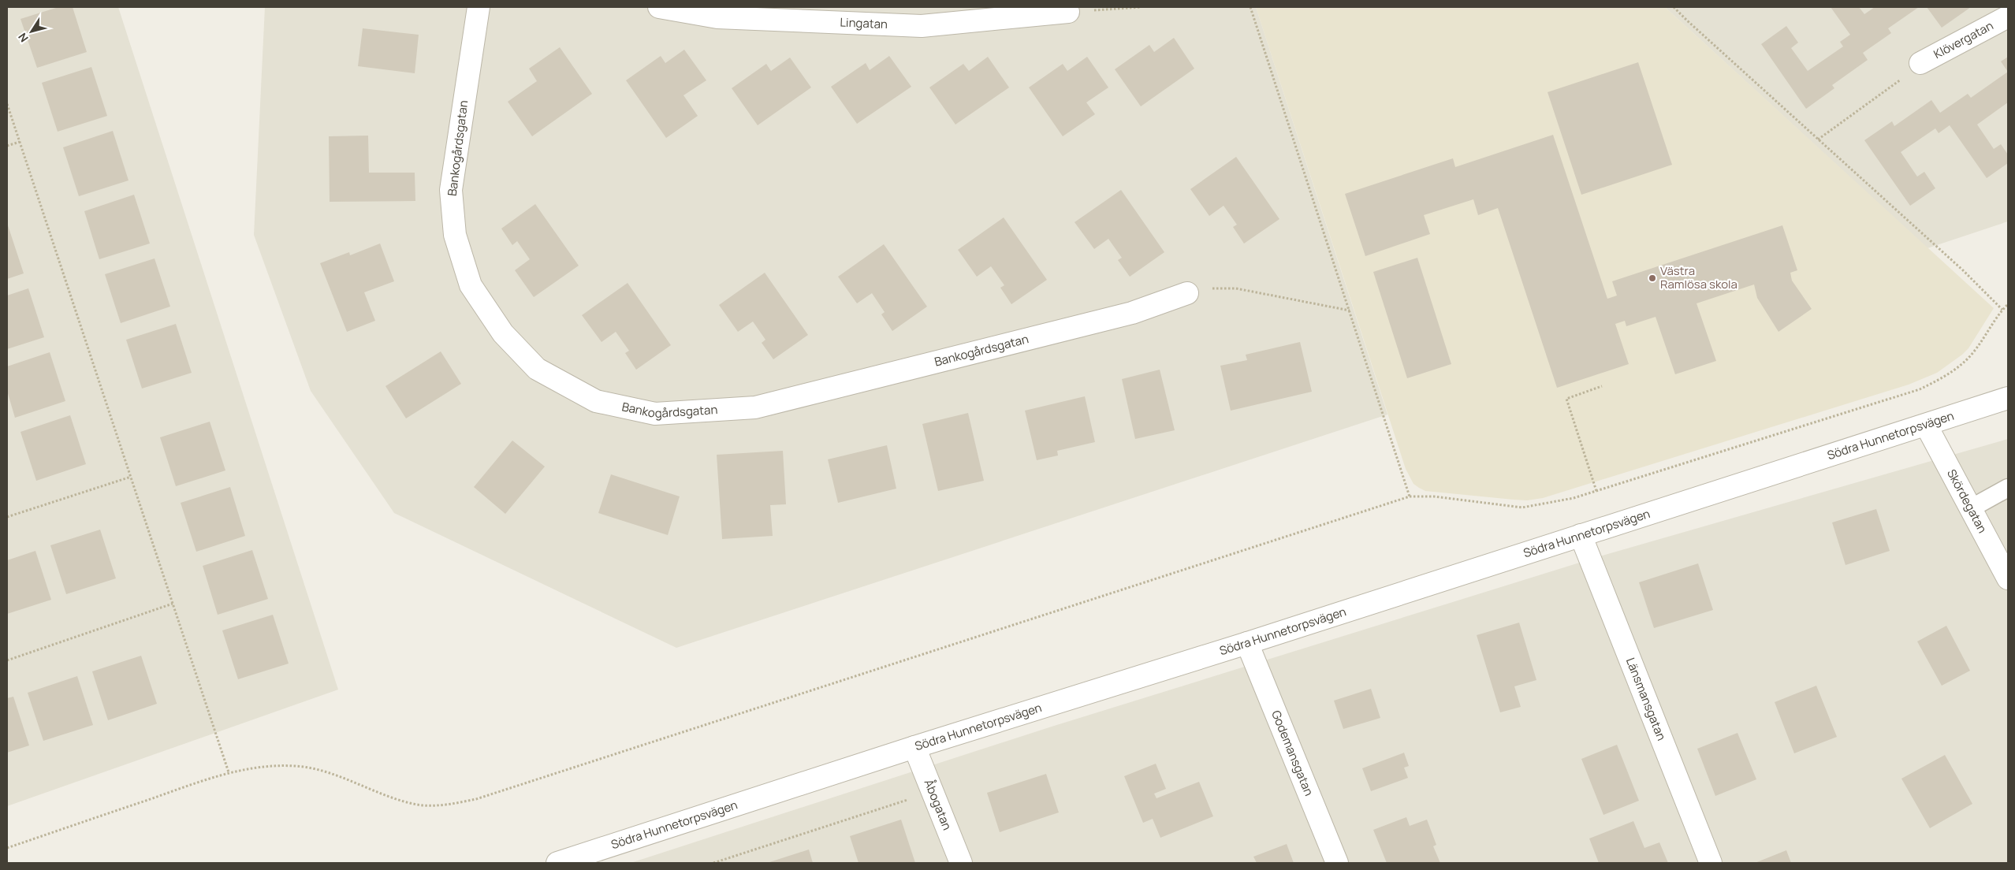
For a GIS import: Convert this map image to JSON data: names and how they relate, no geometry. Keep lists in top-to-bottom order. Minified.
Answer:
{"streets":{"street":["Lingatan","Klövergatan","Bankogårdsgatan","Södra Hunnetorpsvägen","Skördegatan","Länsmansgatan","Godemansgatan","Åbogatan"]},"crossings":[["Södra Hunnetorpsvägen","Skördegatan"],["Södra Hunnetorpsvägen","Länsmansgatan"],["Södra Hunnetorpsvägen","Godemansgatan"],["Södra Hunnetorpsvägen","Åbogatan"]],"places":["Västra Ramlösa skola"],"north":"bottom left"}
